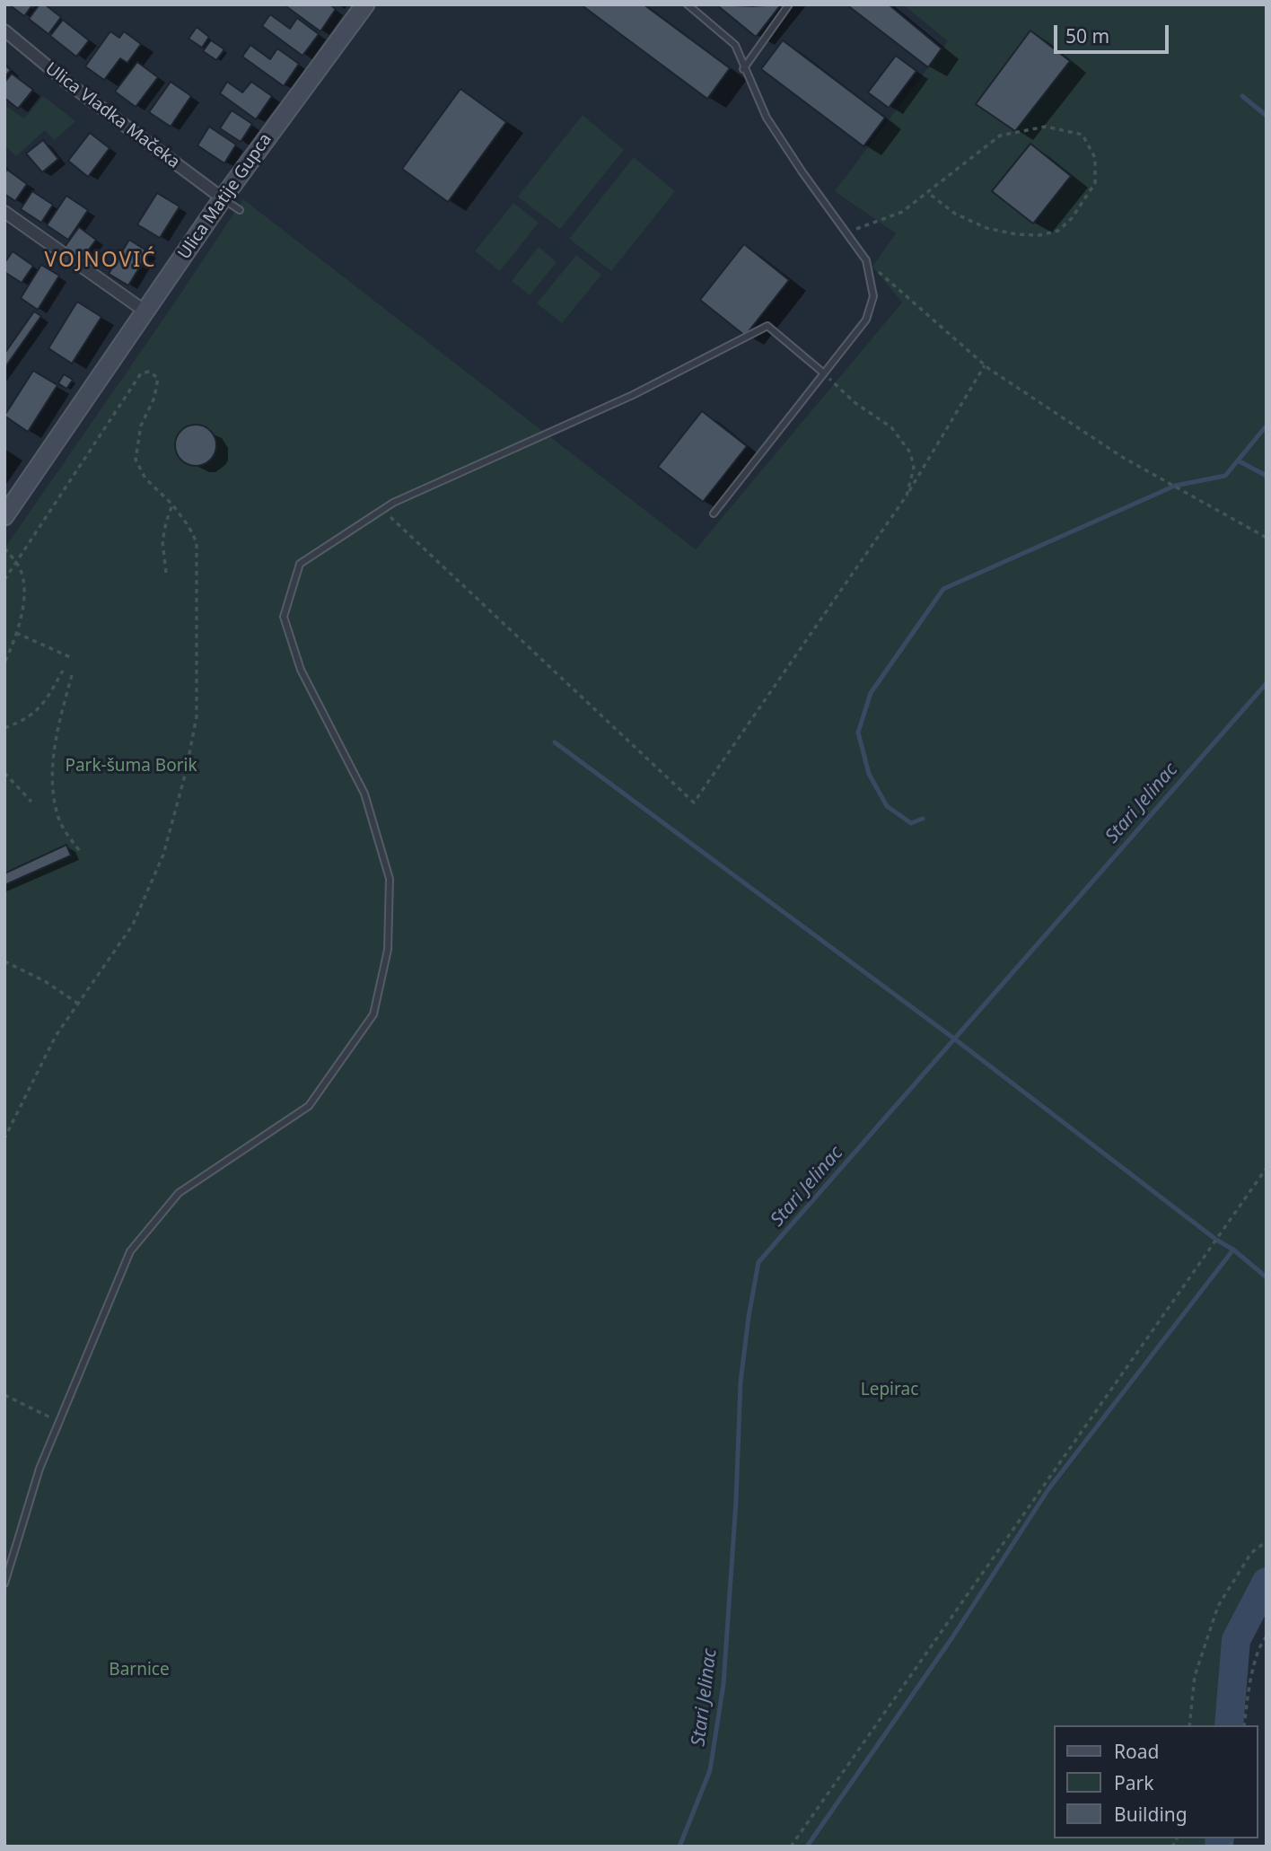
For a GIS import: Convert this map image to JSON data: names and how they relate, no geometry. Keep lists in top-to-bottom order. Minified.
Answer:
{"streets":{"street":["Ulica Vladka Mačeka","Ulica Matije Gupca"]},"crossings":[["Ulica Vladka Mačeka","Ulica Matije Gupca"]],"districts":["VOJNOVIĆ"],"water":["Stari Jelinac"],"parks":["Park-šuma Borik","Lepirac","Barnice"],"legend":["Road","Park","Building"],"scale_bar":"50 m"}
